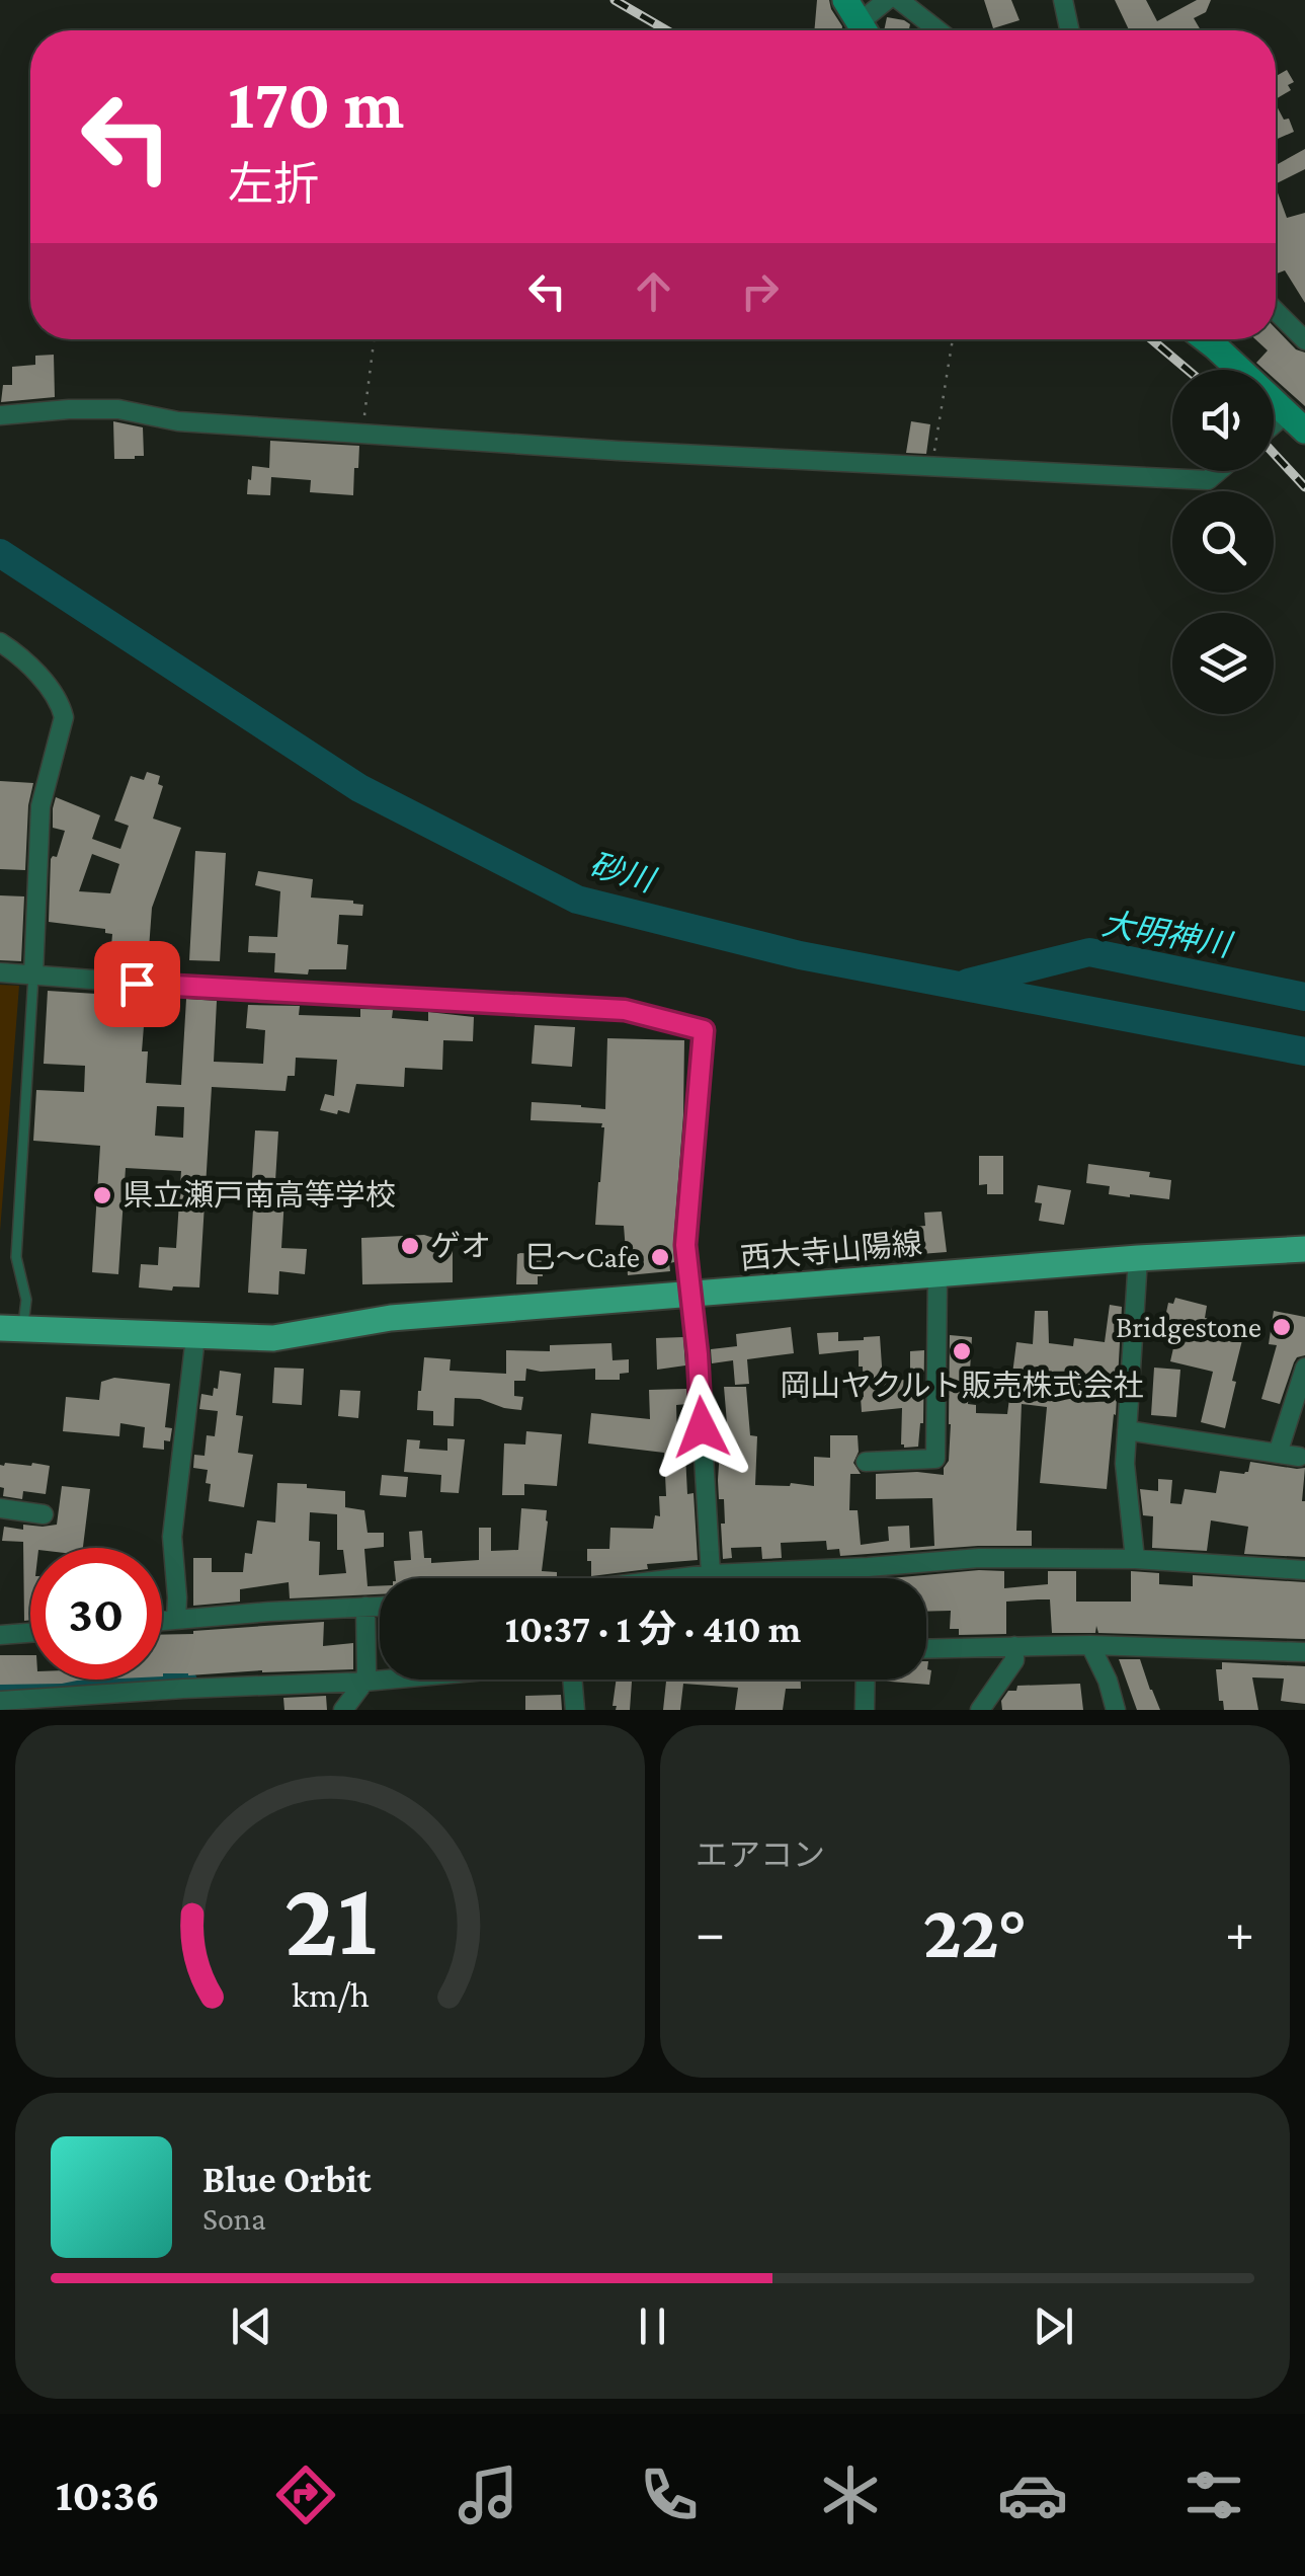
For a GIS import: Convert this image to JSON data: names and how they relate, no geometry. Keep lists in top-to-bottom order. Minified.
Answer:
{"streets":{"main road":["西大寺山陽線"]},"water":["砂川","大明神川"],"places":["県立瀬戸南高等学校","ゲオ","巳～Cafe","Bridgestone","岡山ヤクルト販売株式会社"],"page":{"turn":["170 m","左折"],"limit":"30","trip":"10:37 · 1 分 · 410 m","tile":"エアコン","heat":["−","22°","+"],"song":["Blue Orbit","Sona"],"tabs":"10:36","gauge":["21","km/h"]}}
